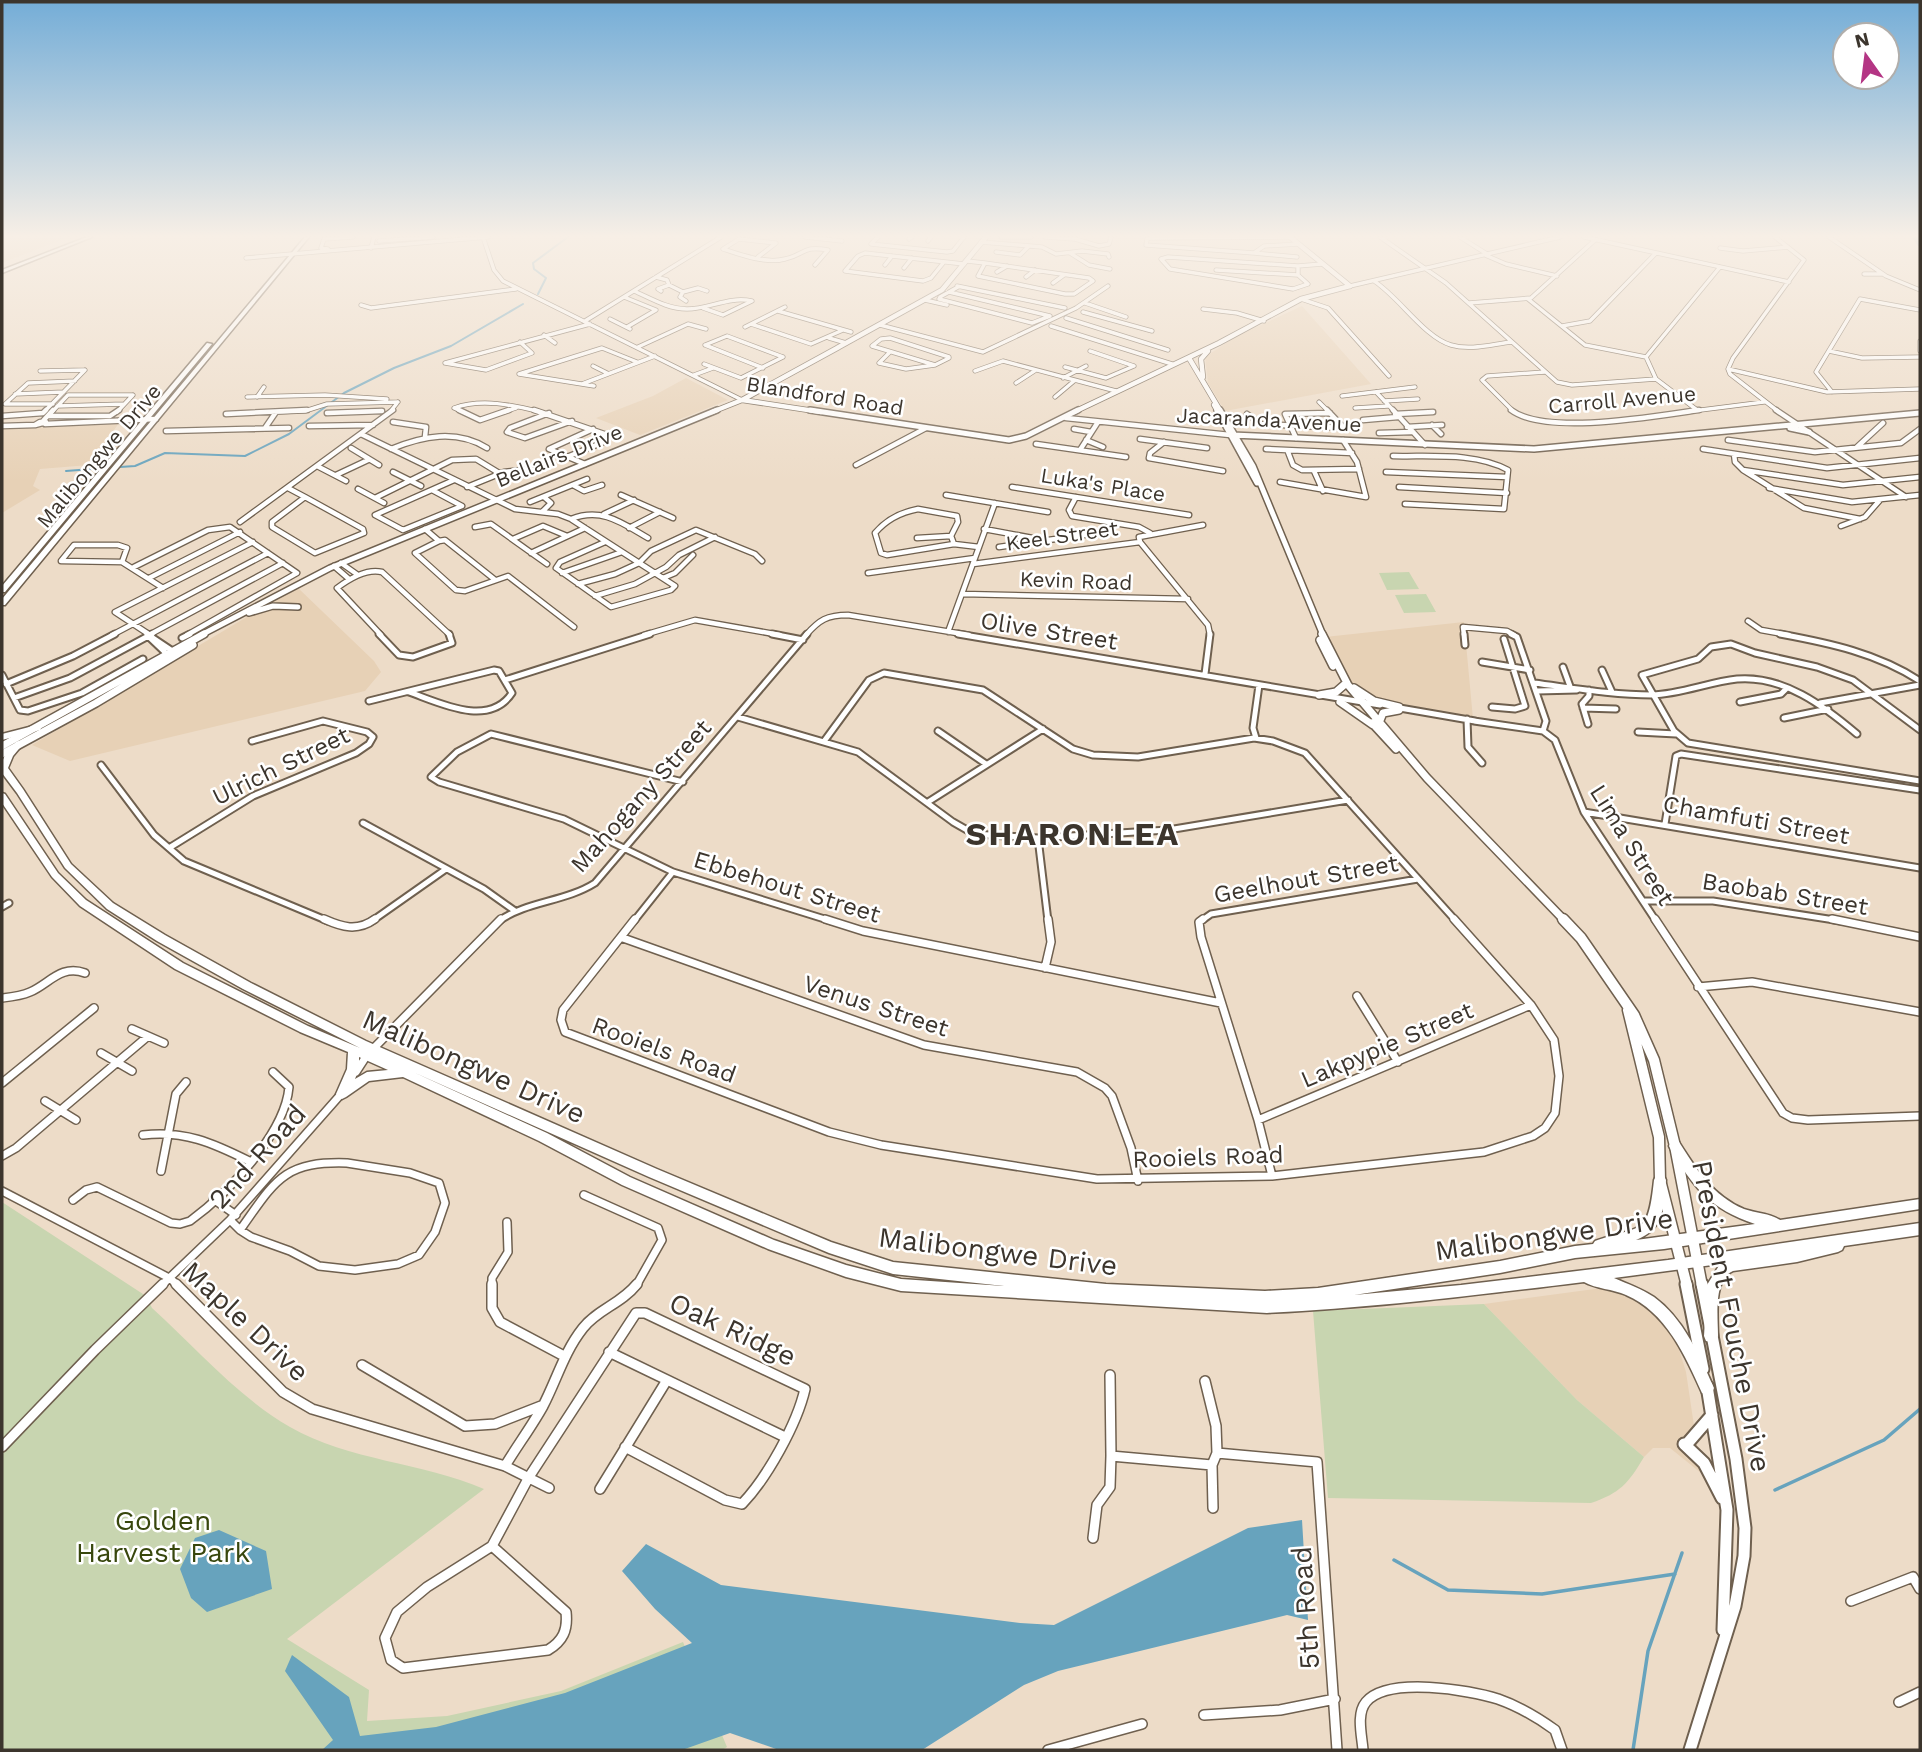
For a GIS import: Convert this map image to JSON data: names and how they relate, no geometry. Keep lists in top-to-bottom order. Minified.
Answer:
{"streets":{"main road":["Malibongwe Drive"],"street":["Blandford Road","Carroll Avenue","Jacaranda Avenue","Bellairs Drive","Luka's Place","Keel Street","Kevin Road","Olive Street","Ulrich Street","Mahogany Street","Chamfuti Street","Lima Street","Geelhout Street","Ebbehout Street","Baobab Street","Venus Street","Lakpypie Street","Rooiels Road","2nd Road","President Fouche Drive","Maple Drive","Oak Ridge","5th Road"]},"crossings":[["Blandford Road","Bellairs Drive"],["Jacaranda Avenue","President Fouche Drive"],["Malibongwe Drive","Mahogany Street"],["Malibongwe Drive","2nd Road"],["Malibongwe Drive","President Fouche Drive"],["Olive Street","Mahogany Street"],["Olive Street","Lima Street"],["Olive Street","President Fouche Drive"],["Mahogany Street","Ebbehout Street"],["Mahogany Street","2nd Road"],["Chamfuti Street","Lima Street"],["Lima Street","Baobab Street"],["Geelhout Street","Ebbehout Street"],["Geelhout Street","Rooiels Road"],["Ebbehout Street","Rooiels Road"],["Venus Street","Rooiels Road"],["Lakpypie Street","Rooiels Road"],["2nd Road","Maple Drive"],["Maple Drive","Oak Ridge"]],"districts":["SHARONLEA"],"parks":["Golden Harvest Park"],"north":"top"}
